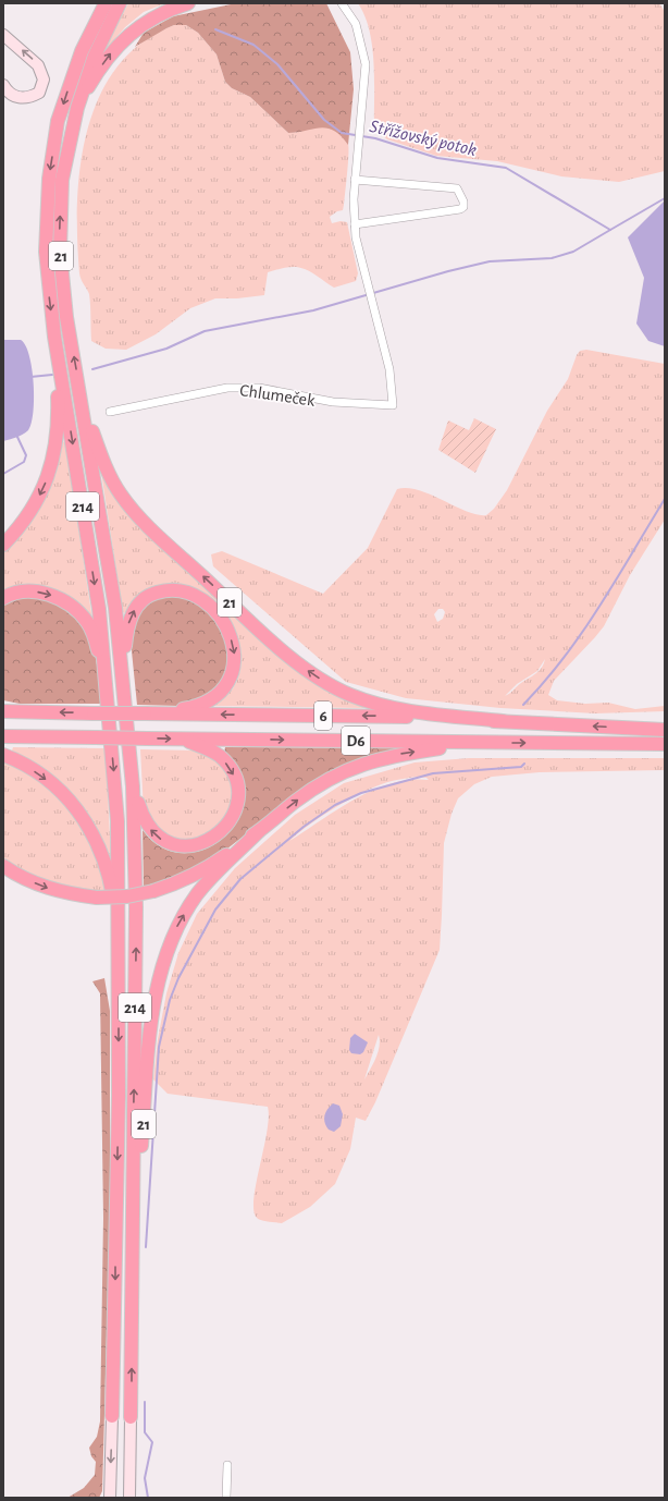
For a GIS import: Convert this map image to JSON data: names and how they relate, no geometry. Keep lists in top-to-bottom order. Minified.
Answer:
{"streets":{"highway":["21","214","6","D6"],"street":["Chlumeček"]},"crossings":[["21","214"],["21","6"],["21","D6"],["214","6"]],"water":["Střížovský potok"]}
